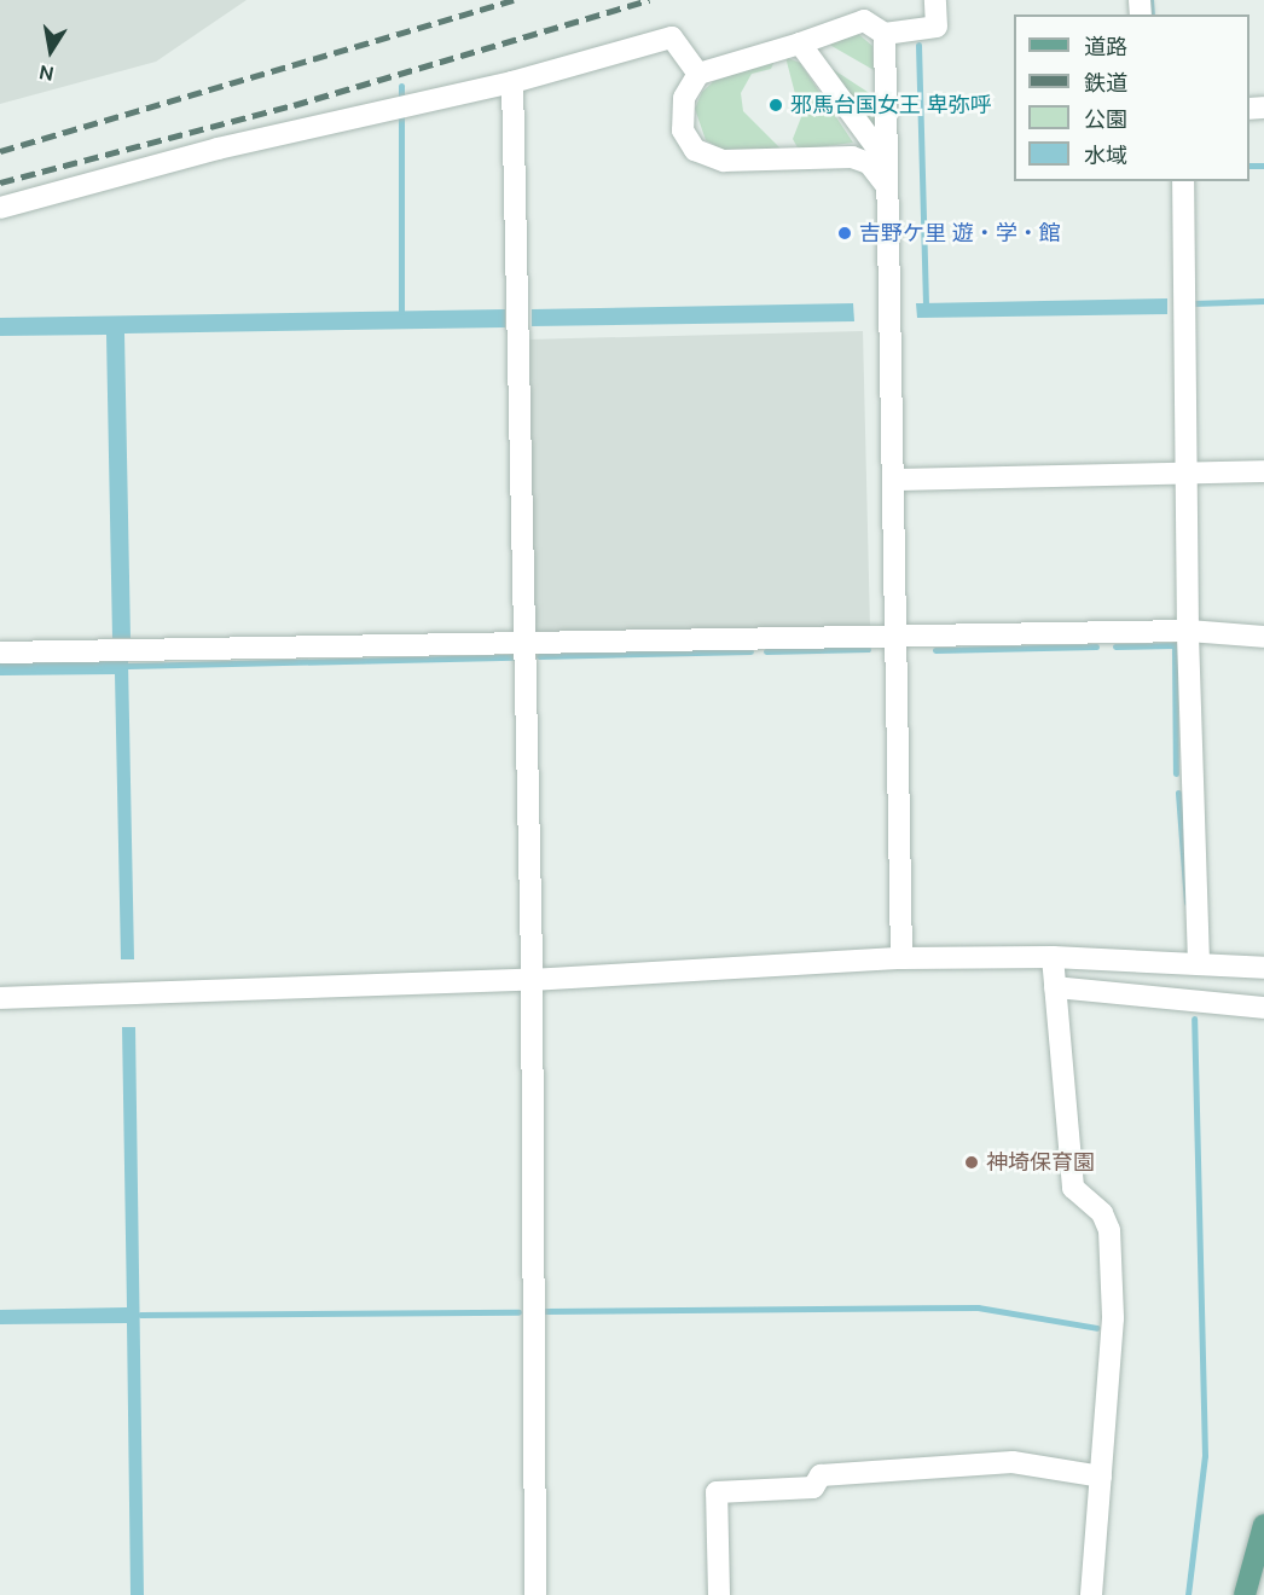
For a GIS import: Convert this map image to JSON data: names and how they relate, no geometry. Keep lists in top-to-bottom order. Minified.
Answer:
{"places":["邪馬台国女王 卑弥呼","吉野ケ里 遊・学・館","神埼保育園"],"legend":["道路","鉄道","公園","水域"],"north":"bottom"}
